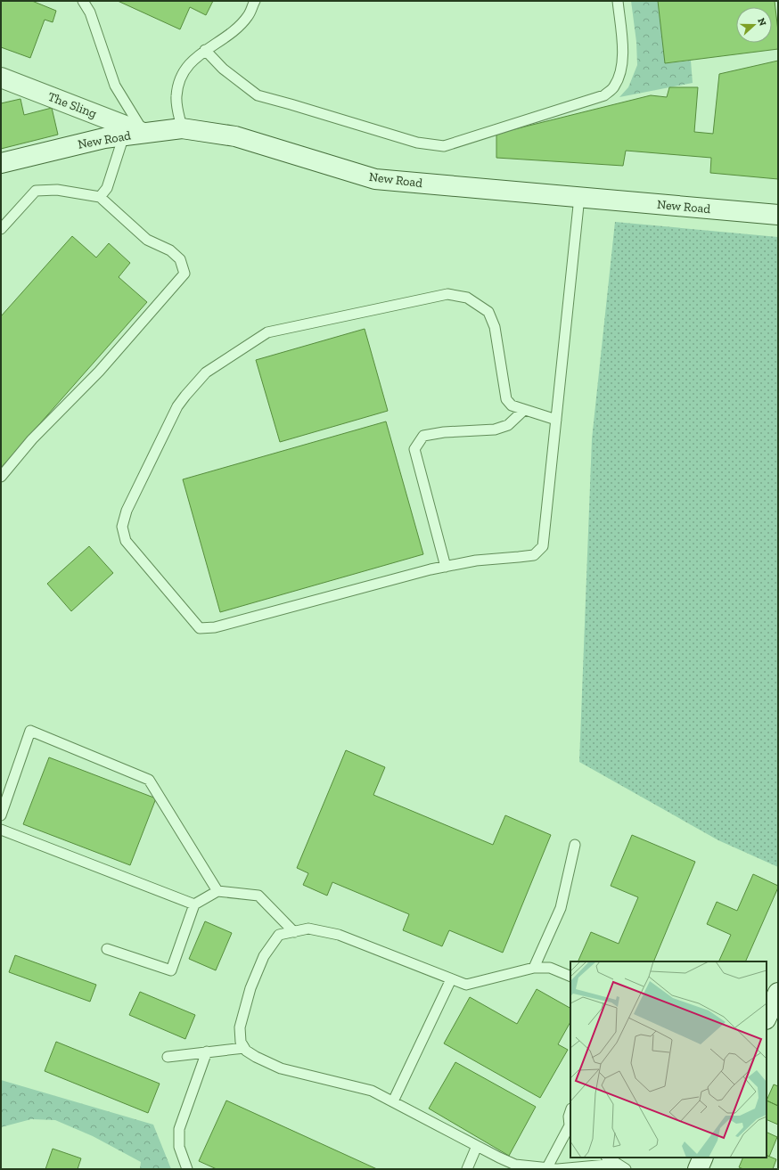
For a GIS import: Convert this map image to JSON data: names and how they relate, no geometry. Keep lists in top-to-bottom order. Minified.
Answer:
{"streets":{"street":["The Sling","New Road"]},"crossings":[["The Sling","New Road"]],"north":"right"}
